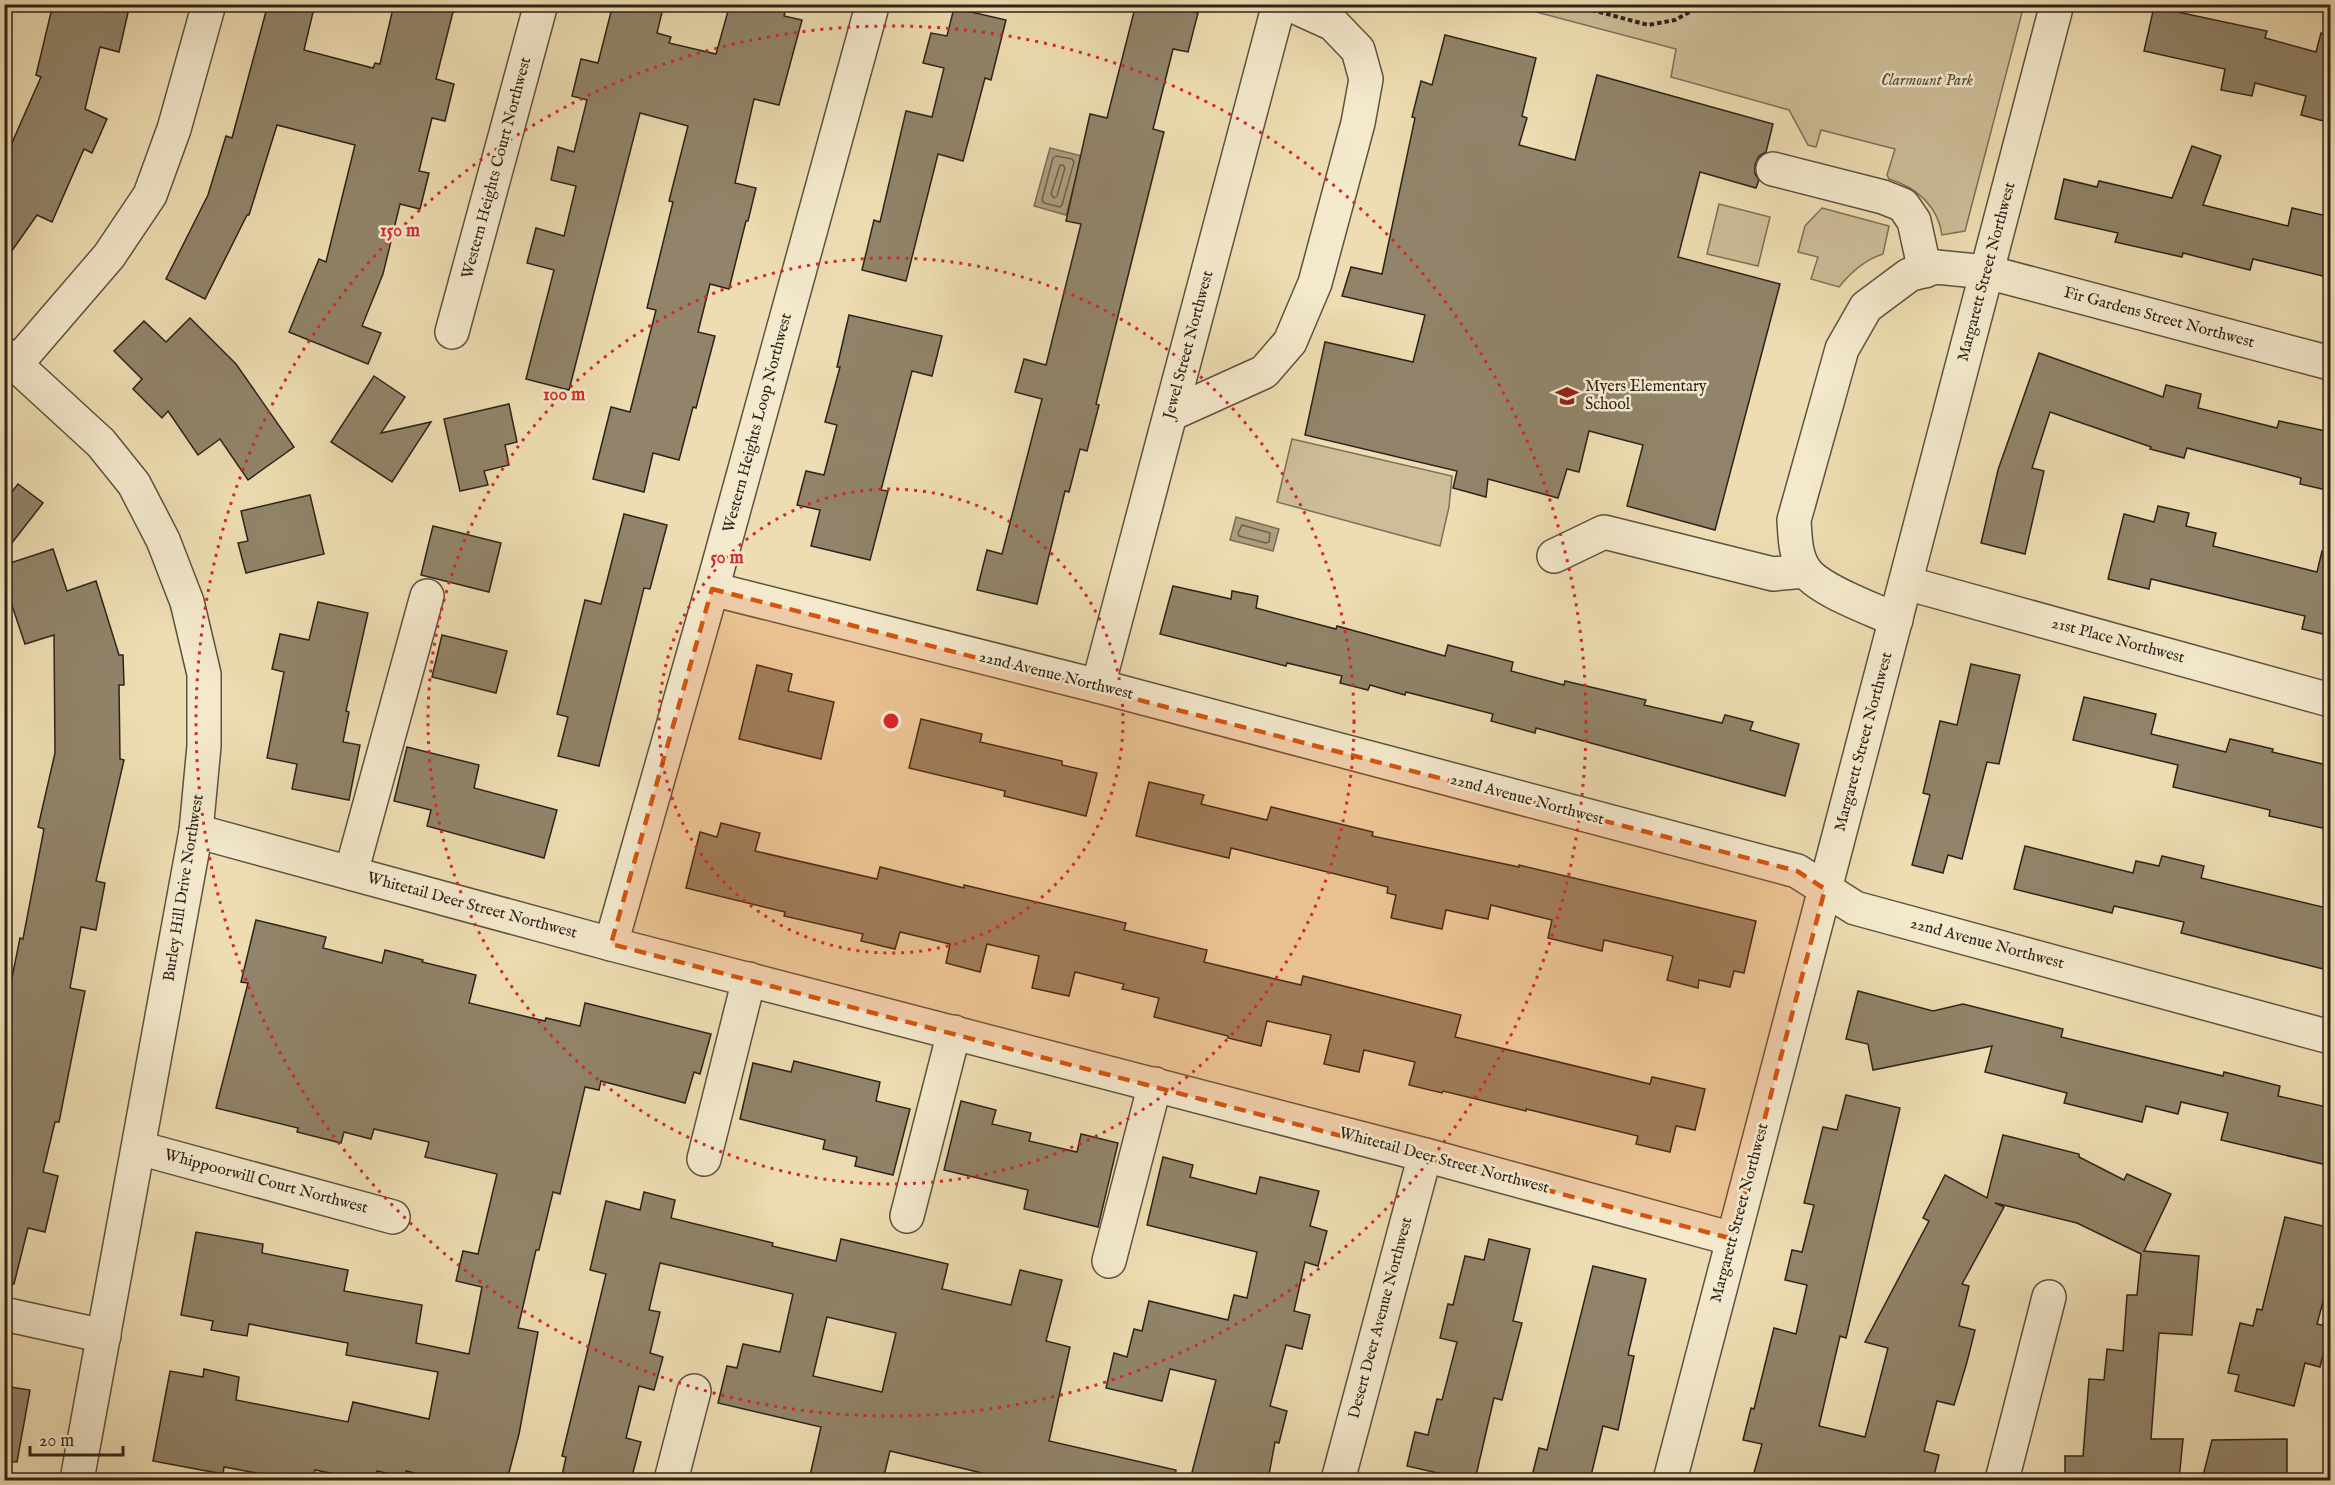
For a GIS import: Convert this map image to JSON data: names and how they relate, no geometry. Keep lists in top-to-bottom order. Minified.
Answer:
{"streets":{"street":["Western Heights Court Northwest","Margarett Street Northwest","Fir Gardens Street Northwest","Jewel Street Northwest","Western Heights Loop Northwest","21st Place Northwest","22nd Avenue Northwest","Burley Hill Drive Northwest","Whitetail Deer Street Northwest","Whippoorwill Court Northwest","Desert Deer Avenue Northwest"]},"crossings":[["Margarett Street Northwest","Fir Gardens Street Northwest"],["Margarett Street Northwest","21st Place Northwest"],["Margarett Street Northwest","22nd Avenue Northwest"],["Margarett Street Northwest","Whitetail Deer Street Northwest"],["Jewel Street Northwest","22nd Avenue Northwest"],["Western Heights Loop Northwest","22nd Avenue Northwest"],["Western Heights Loop Northwest","Whitetail Deer Street Northwest"],["Burley Hill Drive Northwest","Whitetail Deer Street Northwest"],["Burley Hill Drive Northwest","Whippoorwill Court Northwest"],["Whitetail Deer Street Northwest","Desert Deer Avenue Northwest"]],"parks":["Clarmount Park"],"places":{"school or university":["Myers Elementary School"]},"scale_bar":"20 m","rings":["150 m","100 m","50 m"]}
